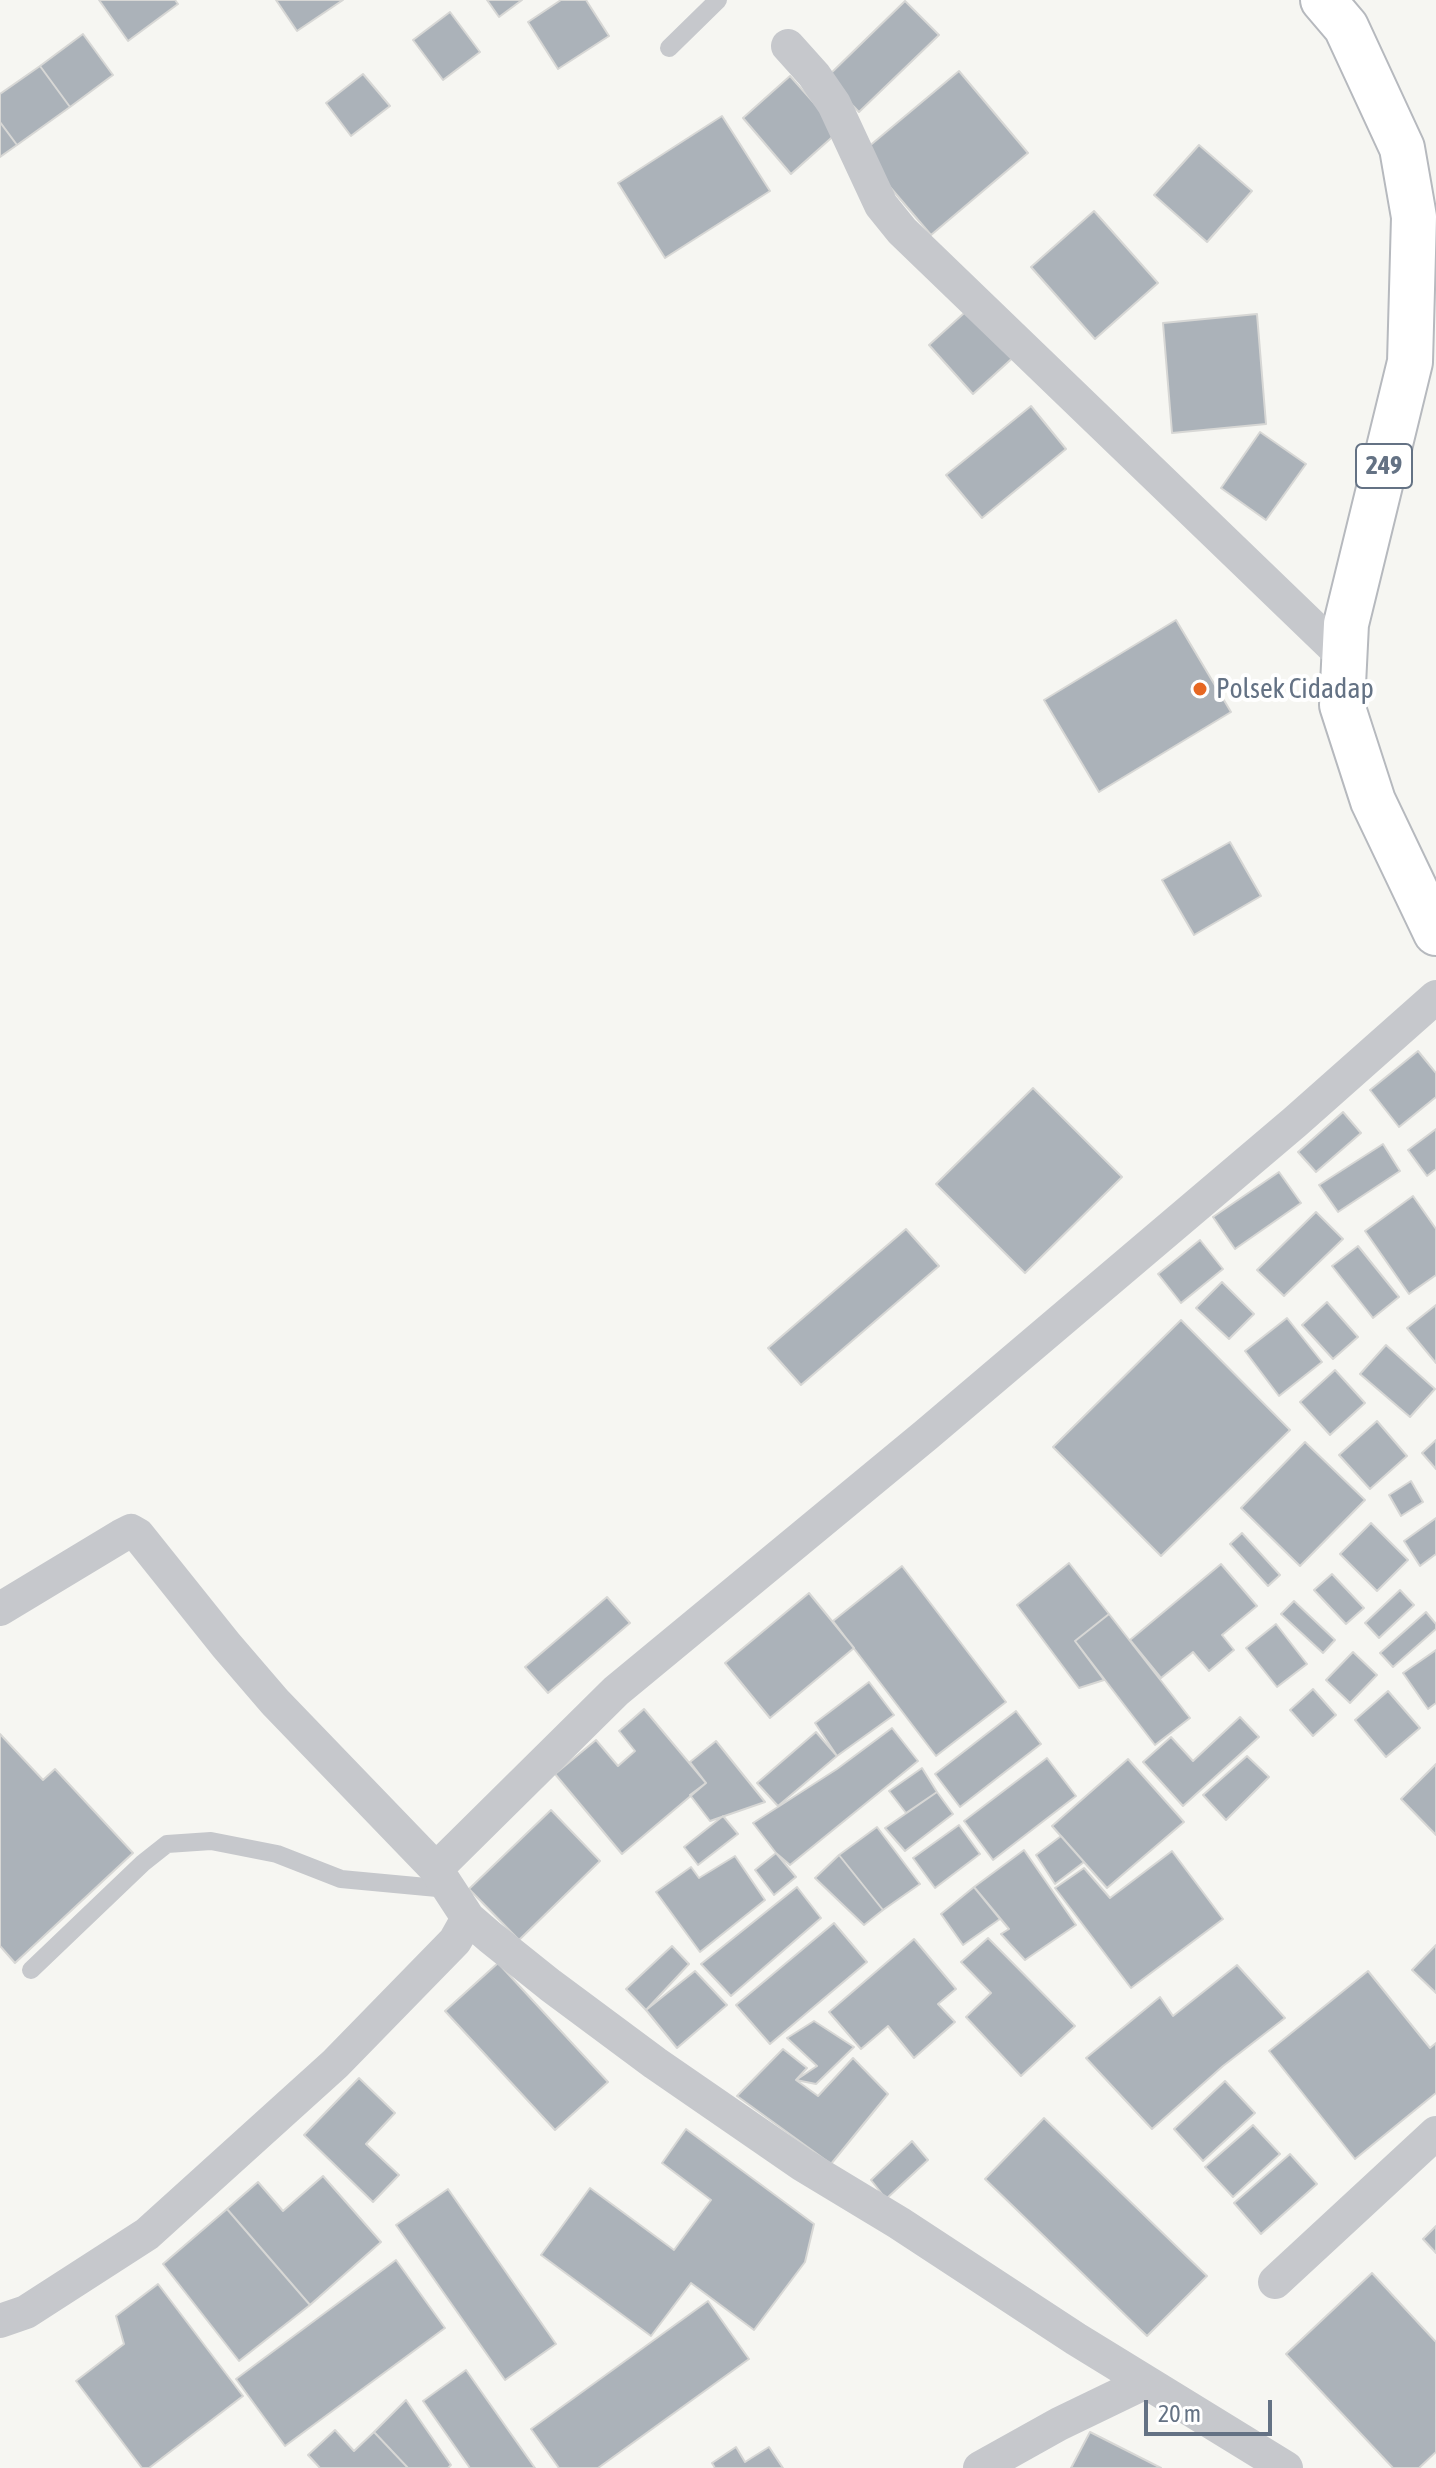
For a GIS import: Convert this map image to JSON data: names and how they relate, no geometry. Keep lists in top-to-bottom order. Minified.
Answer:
{"streets":{"main road":["249"]},"places":["Polsek Cidadap"],"scale_bar":"20 m"}
